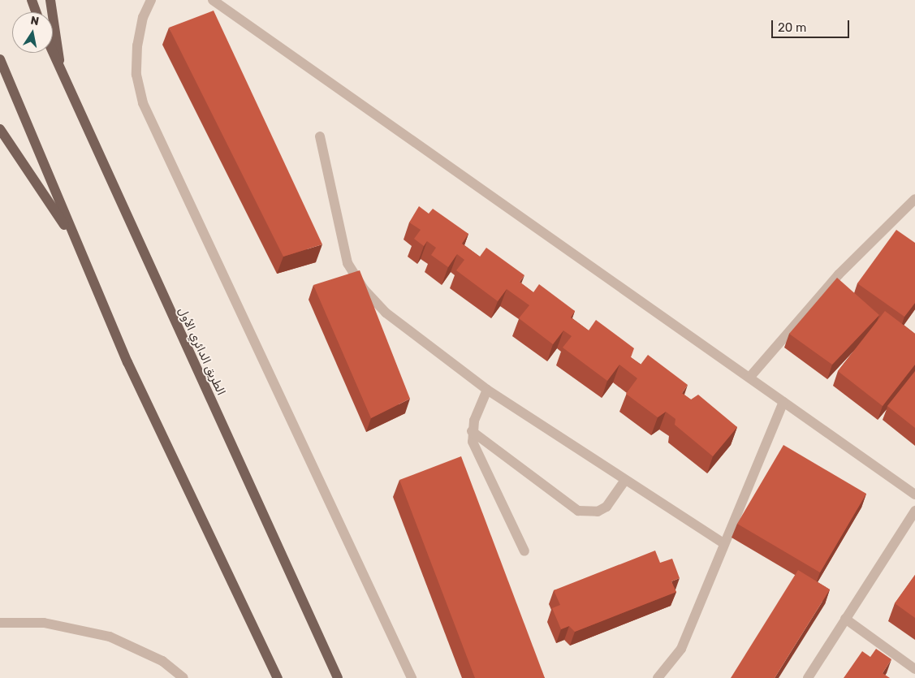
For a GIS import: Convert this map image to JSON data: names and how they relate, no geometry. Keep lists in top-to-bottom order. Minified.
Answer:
{"streets":{"main road":["الطريق الدائري الأول"]},"scale_bar":"20 m","north":"top"}
